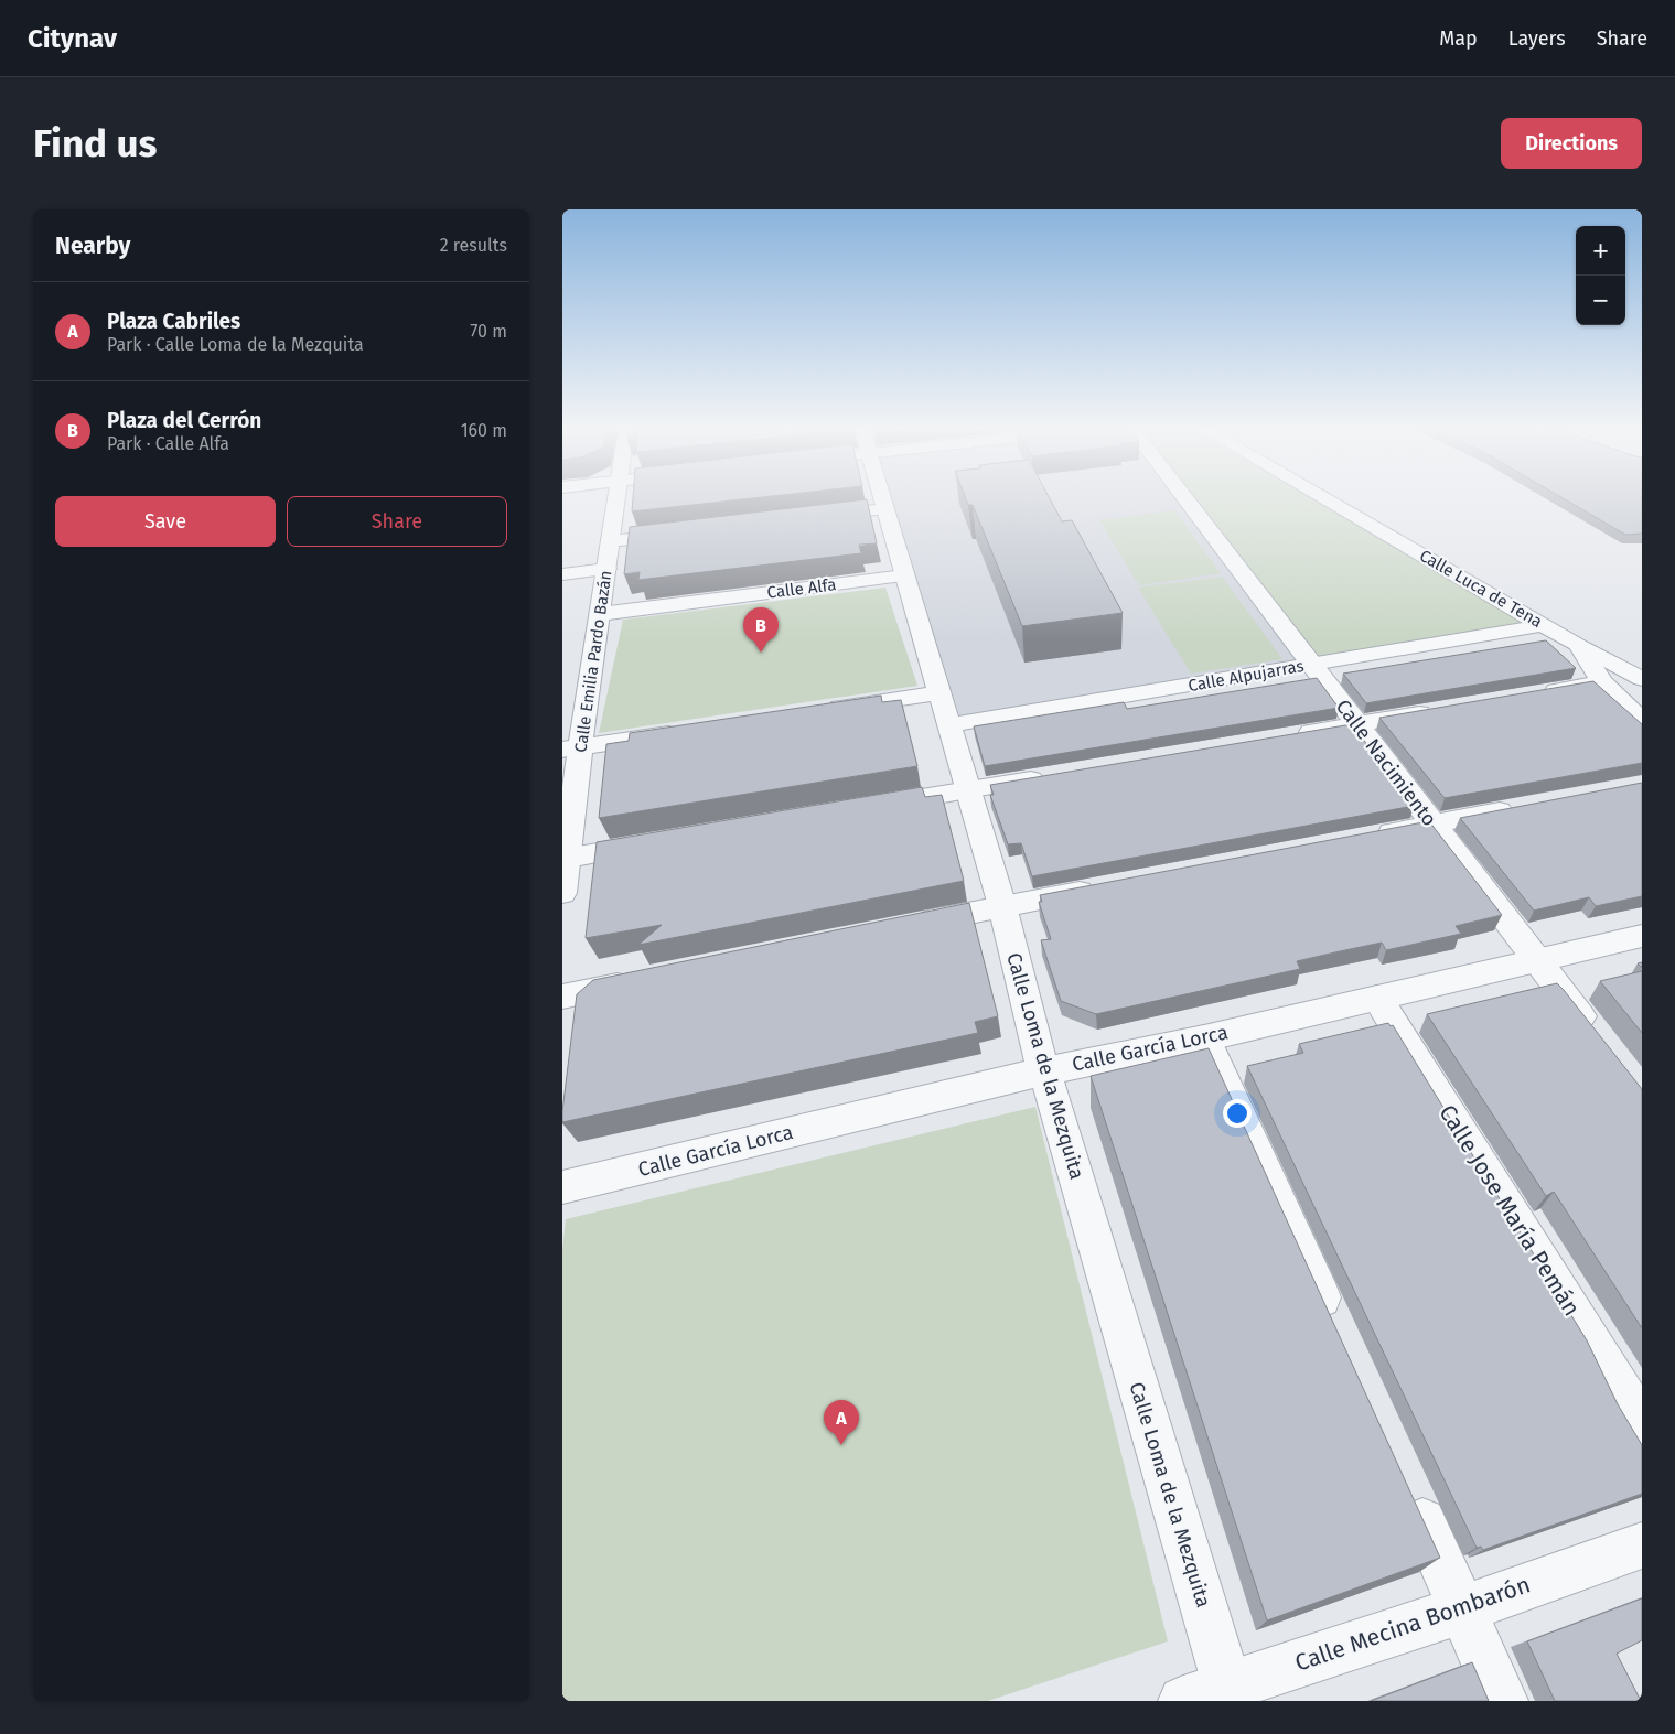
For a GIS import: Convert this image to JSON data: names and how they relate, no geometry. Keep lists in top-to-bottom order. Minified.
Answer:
{"streets":{"street":["Calle Alfa","Calle Luca de Tena","Calle Emilia Pardo Bazán","Calle Alpujarras","Calle Nacimiento","Calle García Lorca","Calle Loma de la Mezquita","Calle Jose María Pemán","Calle Mecina Bombarón"]},"crossings":[["Calle Alfa","Calle Emilia Pardo Bazán"],["Calle Alfa","Calle Loma de la Mezquita"],["Calle Luca de Tena","Calle Alpujarras"],["Calle Alpujarras","Calle Nacimiento"],["Calle Alpujarras","Calle Loma de la Mezquita"],["Calle Nacimiento","Calle García Lorca"],["Calle García Lorca","Calle Loma de la Mezquita"],["Calle García Lorca","Calle Jose María Pemán"],["Calle Loma de la Mezquita","Calle Mecina Bombarón"]],"page":{"header":"Citynav","nav":["Map","Layers","Share"],"buttons":["Directions",["Save","Share"]],"title":"Find us","heading":["Nearby","2 results"],"map_buttons":["+","−"],"list":[{"mark":"A","name":"Plaza Cabriles","note":"Park · Calle Loma de la Mezquita","value":"70 m"},{"mark":"B","name":"Plaza del Cerrón","note":"Park · Calle Alfa","value":"160 m"}],"pins":["B","A"]}}
